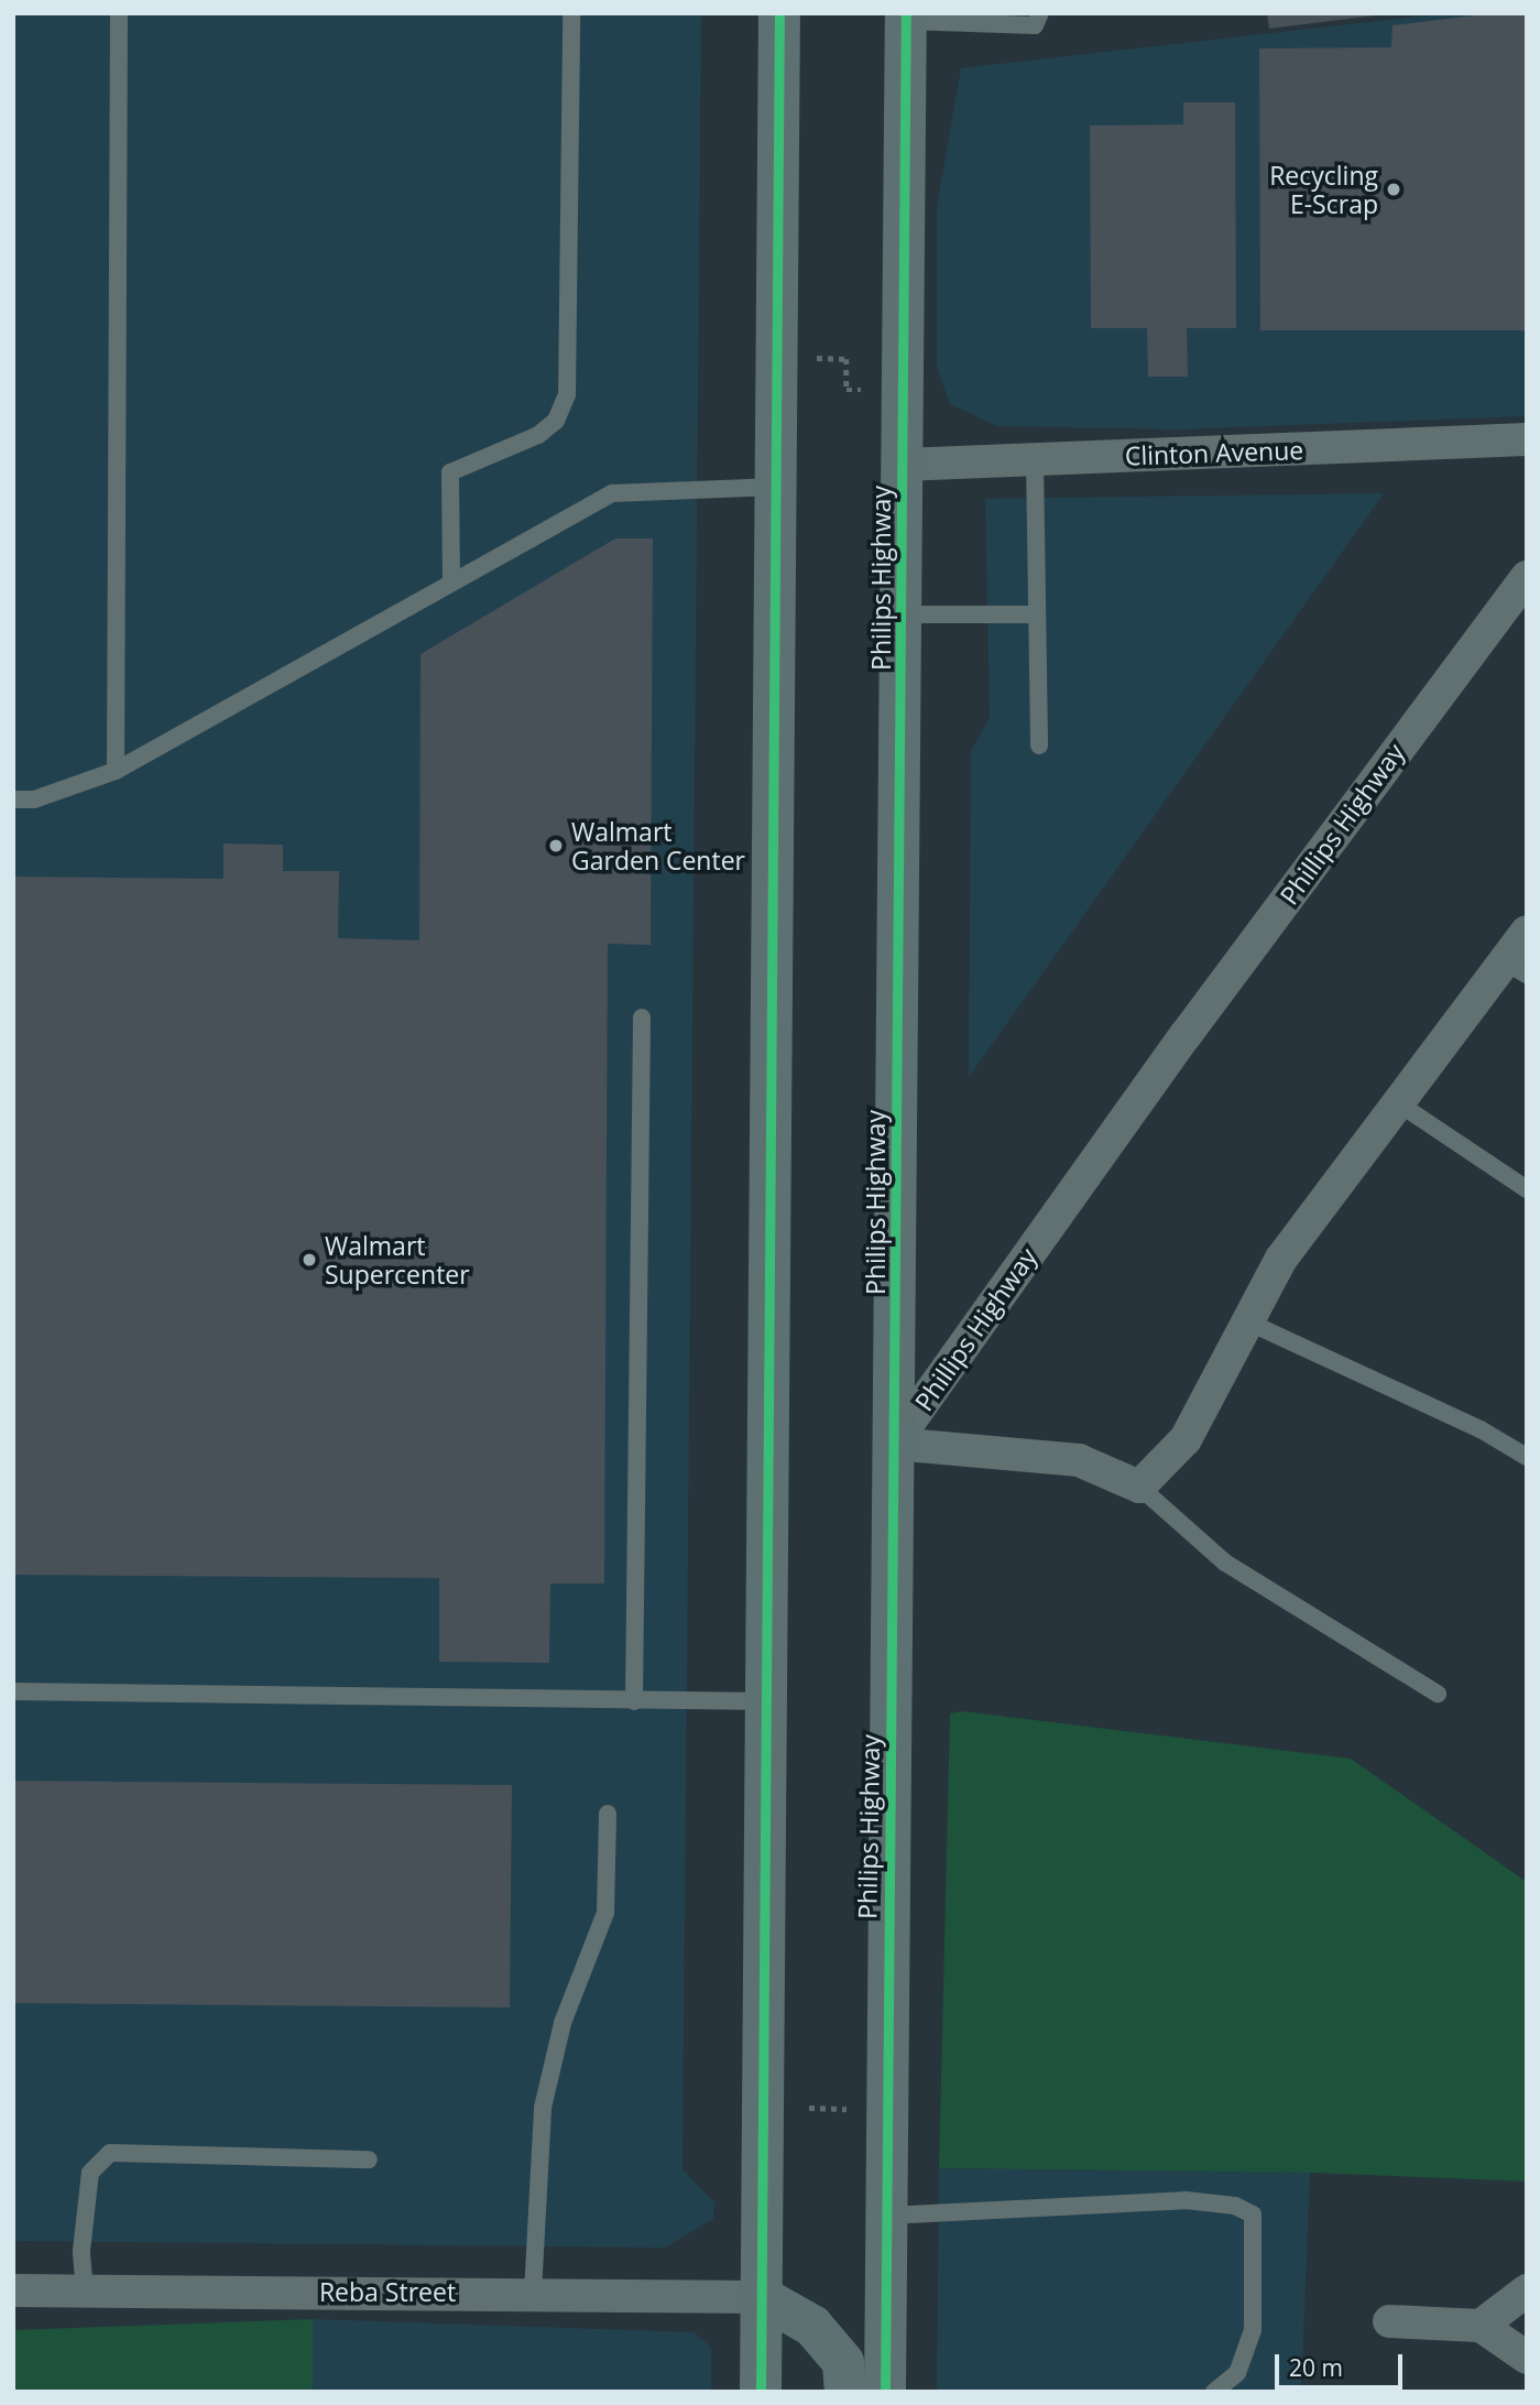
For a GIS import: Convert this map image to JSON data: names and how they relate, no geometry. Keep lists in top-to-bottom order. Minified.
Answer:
{"streets":{"main road":["Philips Highway"],"street":["Clinton Avenue","Phillips Highway","Reba Street"]},"crossings":[["Clinton Avenue","Philips Highway"],["Philips Highway","Phillips Highway"]],"places":["Recycling E-Scrap","Walmart Garden Center","Walmart Supercenter"],"scale_bar":"20 m"}
